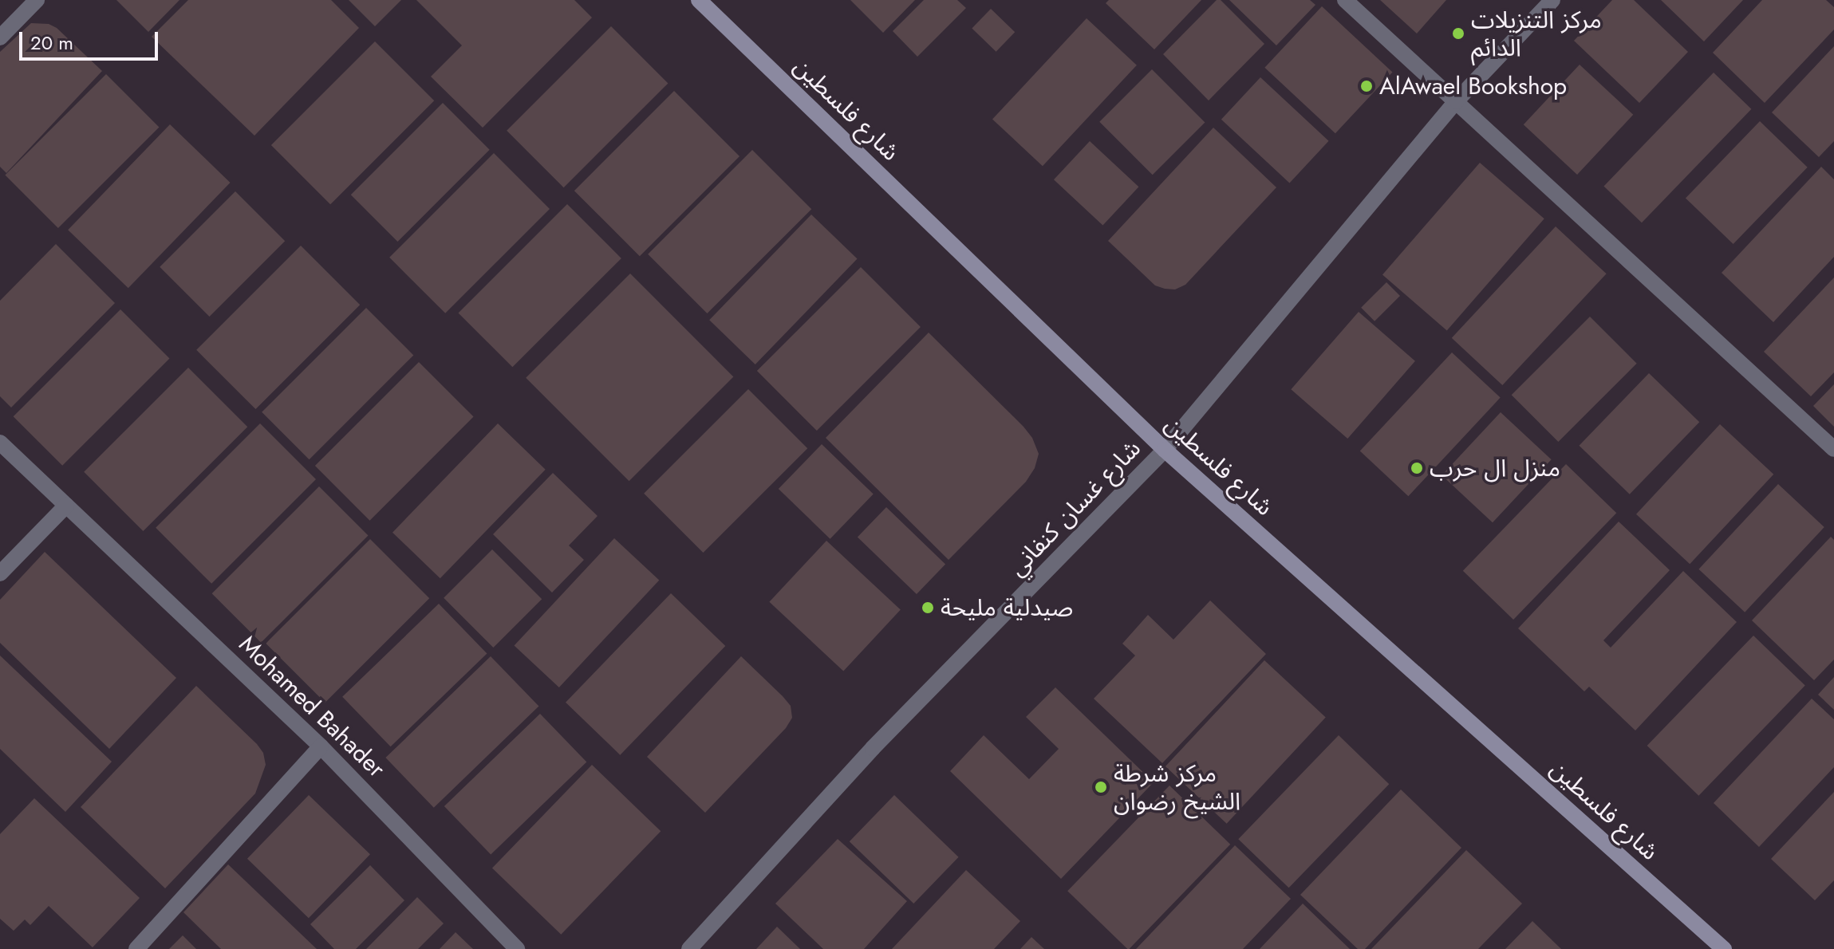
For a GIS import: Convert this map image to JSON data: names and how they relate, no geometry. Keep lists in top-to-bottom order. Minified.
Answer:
{"streets":{"street":["شارع فلسطين","شارع غسان كنفاني","Mohamed Bahader"]},"crossings":[["شارع فلسطين","شارع غسان كنفاني"]],"places":["مركز التنزيلات الدائم","AlAwael Bookshop","منزل ال حرب","صيدلية مليحة","مركز شرطة الشيخ رضوان"],"scale_bar":"20 m"}
